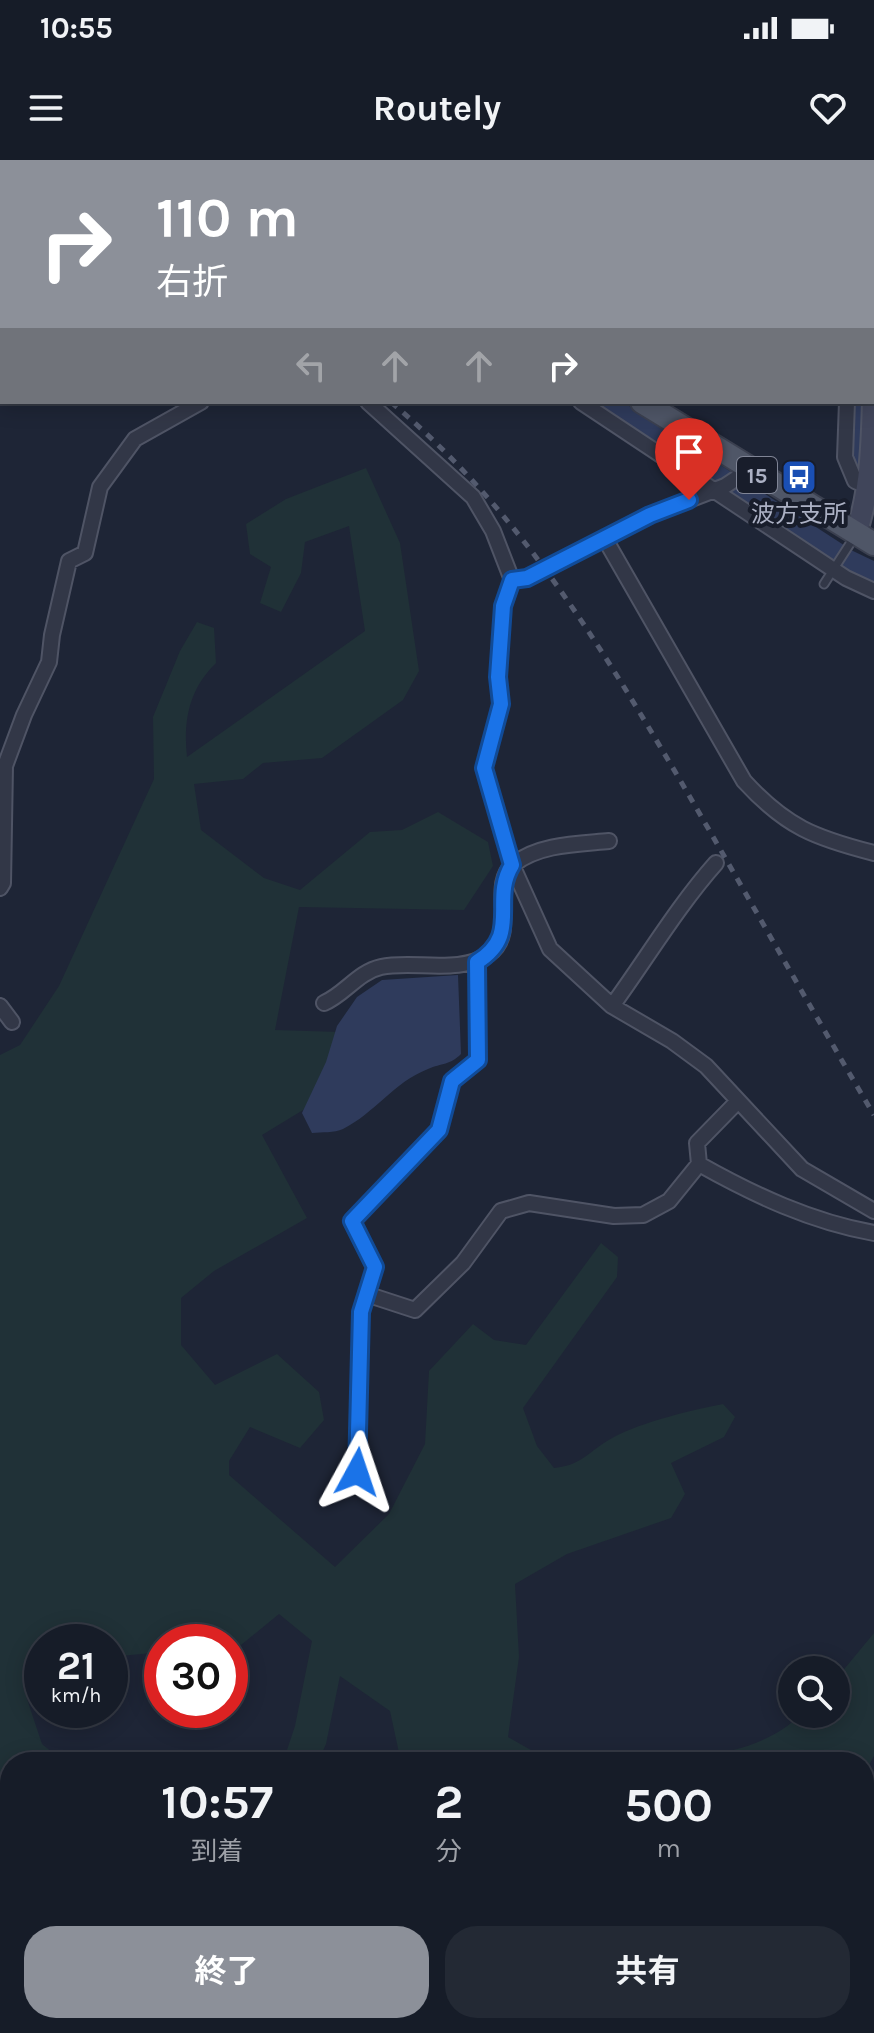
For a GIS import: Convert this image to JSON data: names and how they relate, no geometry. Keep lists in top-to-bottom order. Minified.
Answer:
{"streets":{"main road":["15"]},"places":{"bus stop":["波方支所"]},"page":{"status":"10:55","header":"Routely","turn":["110 m","右折"],"speed":"21 km/h","limit":"30","eta":["10:57","到着","2","分","500","m"],"buttons":["終了","共有"]}}
